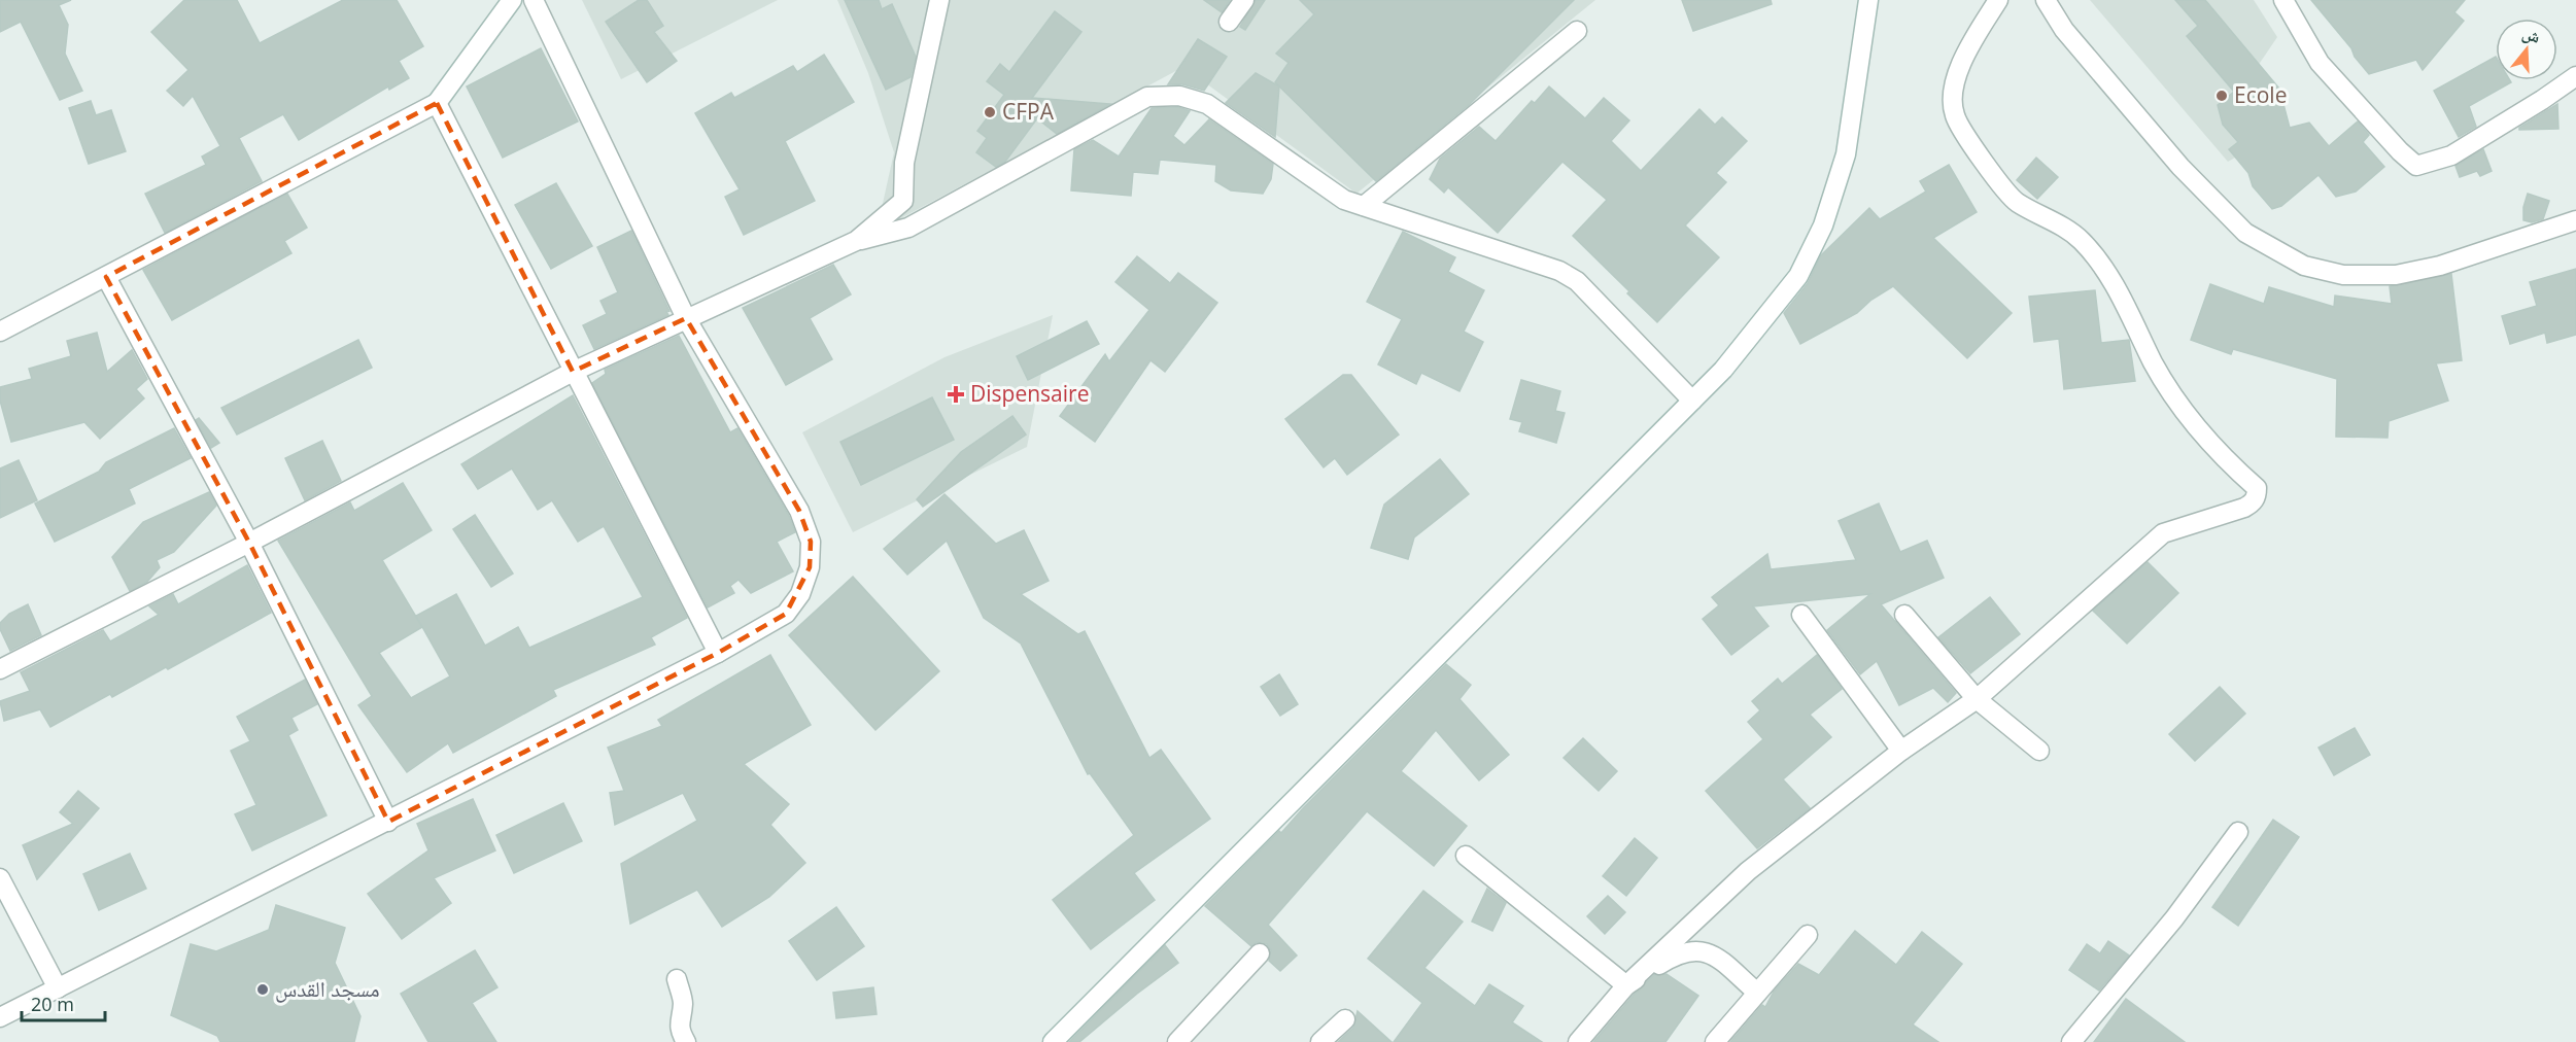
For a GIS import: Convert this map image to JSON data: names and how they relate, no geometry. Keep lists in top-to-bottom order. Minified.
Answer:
{"places":{"other":["Ecole","CFPA","مسجد القدس"],"health":["Dispensaire"]},"scale_bar":"20 m","north":"top"}
